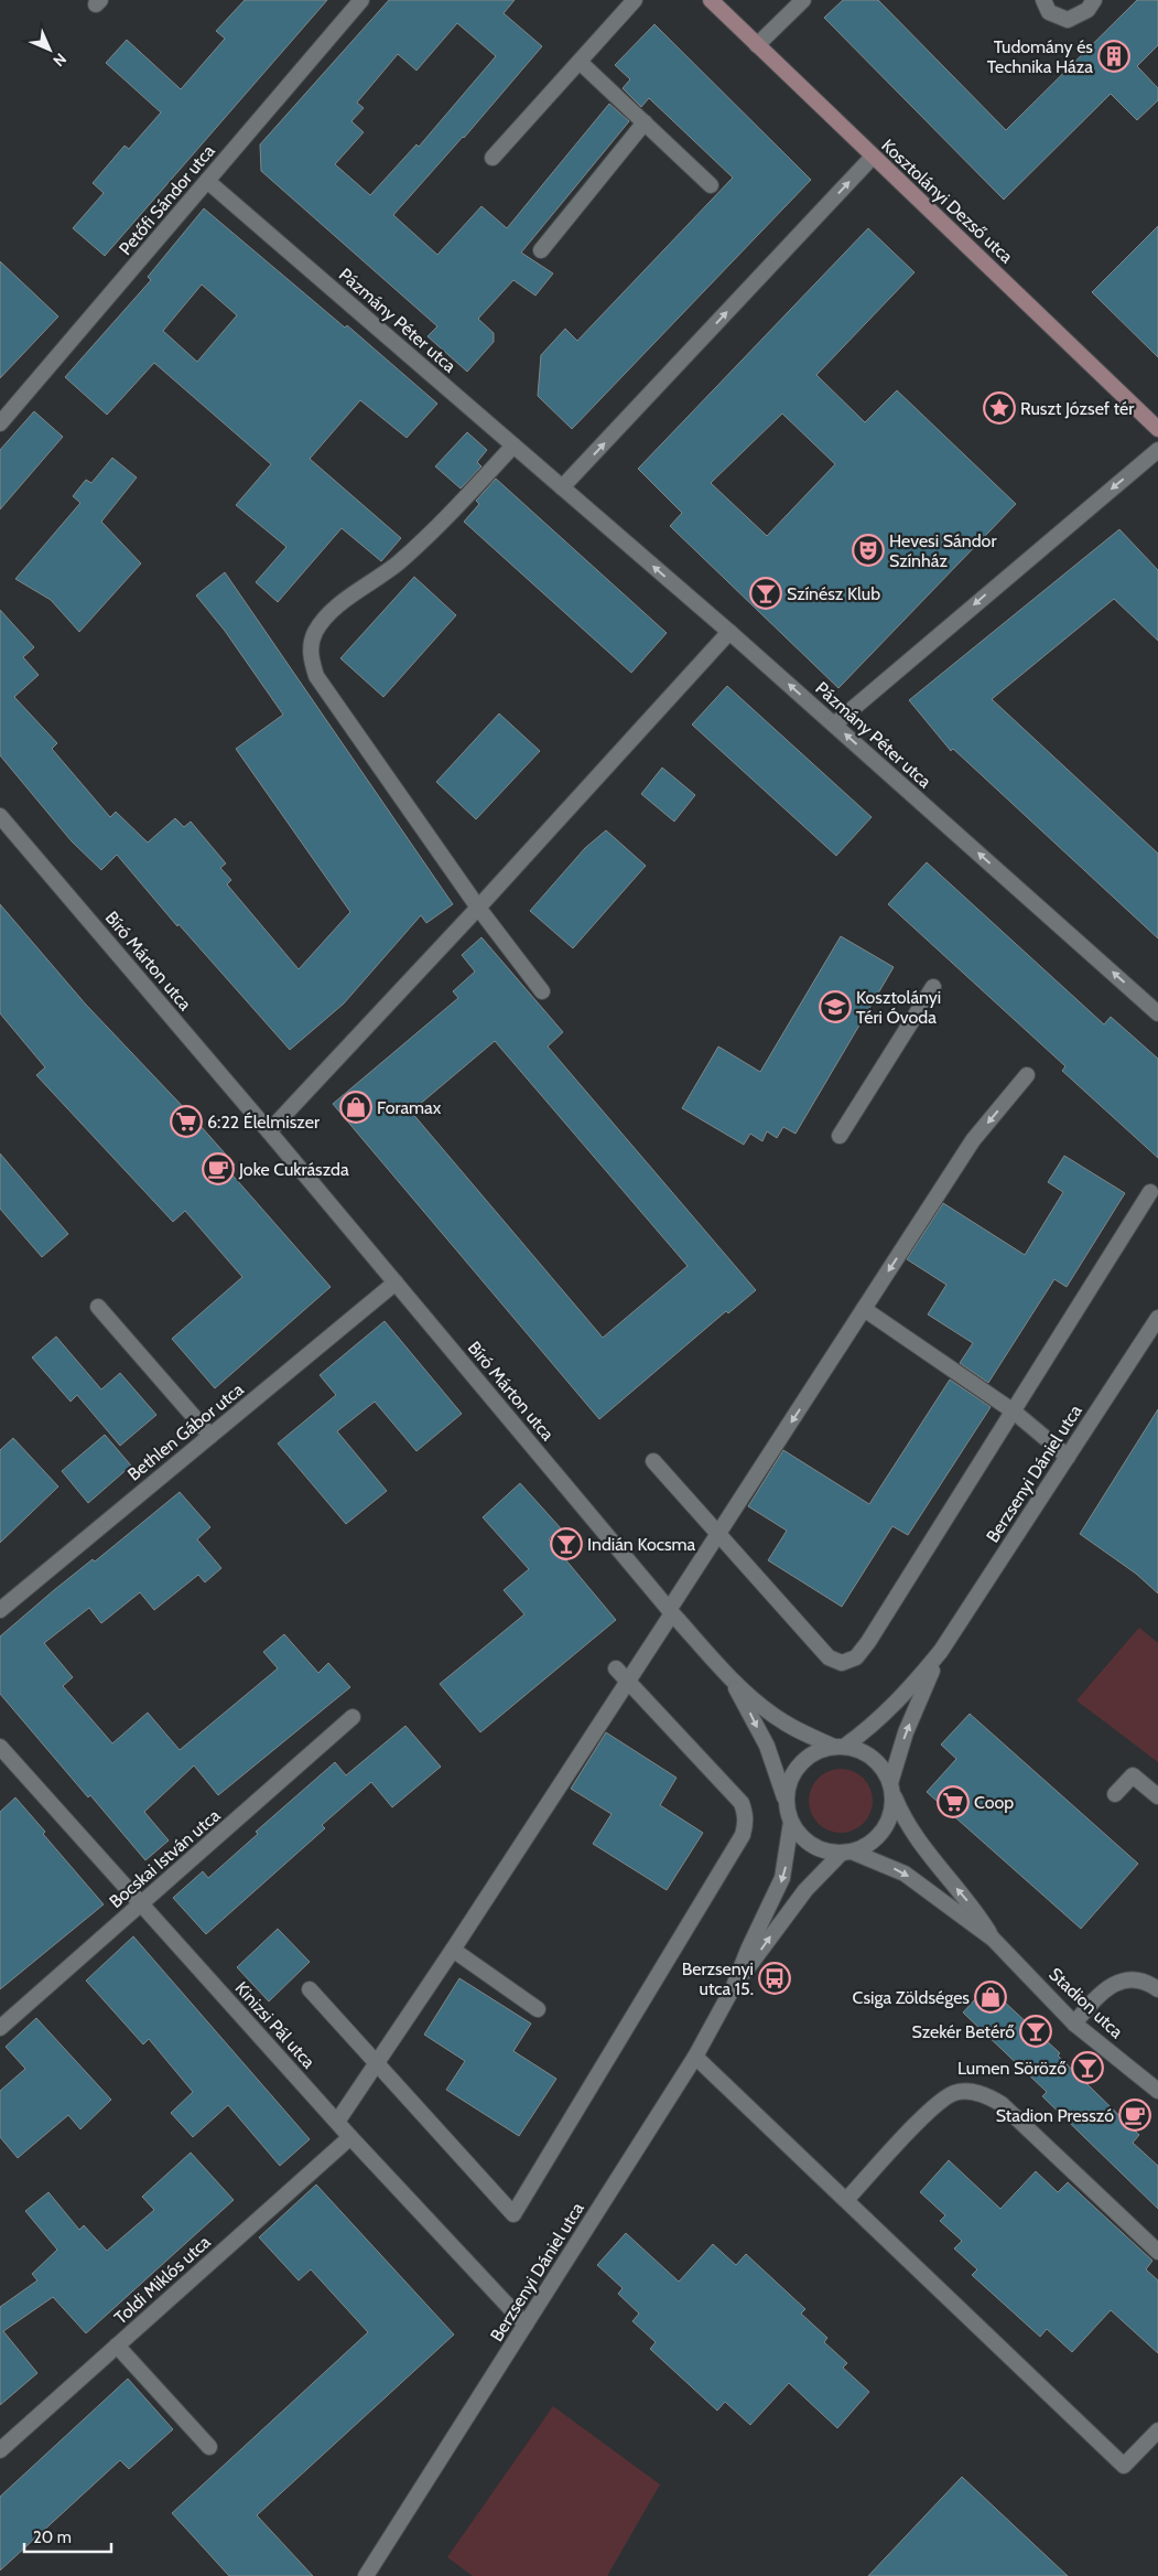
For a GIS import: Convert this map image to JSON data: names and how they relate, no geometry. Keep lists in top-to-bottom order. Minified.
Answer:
{"streets":{"main road":["Kosztolányi Dezső utca"],"street":["Petőfi Sándor utca","Pázmány Péter utca","Bíró Márton utca","Bethlen Gábor utca","Berzsenyi Dániel utca","Bocskai István utca","Stadion utca","Kinizsi Pál utca","Toldi Miklós utca"]},"crossings":[["Petőfi Sándor utca","Pázmány Péter utca"],["Bíró Márton utca","Bethlen Gábor utca"],["Bíró Márton utca","Berzsenyi Dániel utca"],["Bíró Márton utca","Stadion utca"],["Berzsenyi Dániel utca","Stadion utca"],["Berzsenyi Dániel utca","Kinizsi Pál utca"],["Bocskai István utca","Kinizsi Pál utca"],["Kinizsi Pál utca","Toldi Miklós utca"]],"one_way":["Pázmány Péter utca"],"places":{"building":["Tudomány és Technika Háza"],"place":["Ruszt József tér"],"theatre":["Hevesi Sándor Színház"],"bar":["Színész Klub","Indián Kocsma","Szekér Betérő","Lumen Söröző"],"school or university":["Kosztolányi Téri Óvoda"],"shop":["Foramax","Csiga Zöldséges"],"supermarket":["6:22 Élelmiszer","Coop"],"cafe":["Joke Cukrászda","Stadion Presszó"],"bus stop":["Berzsenyi utca 15."]},"scale_bar":"20 m","north":"bottom right"}
